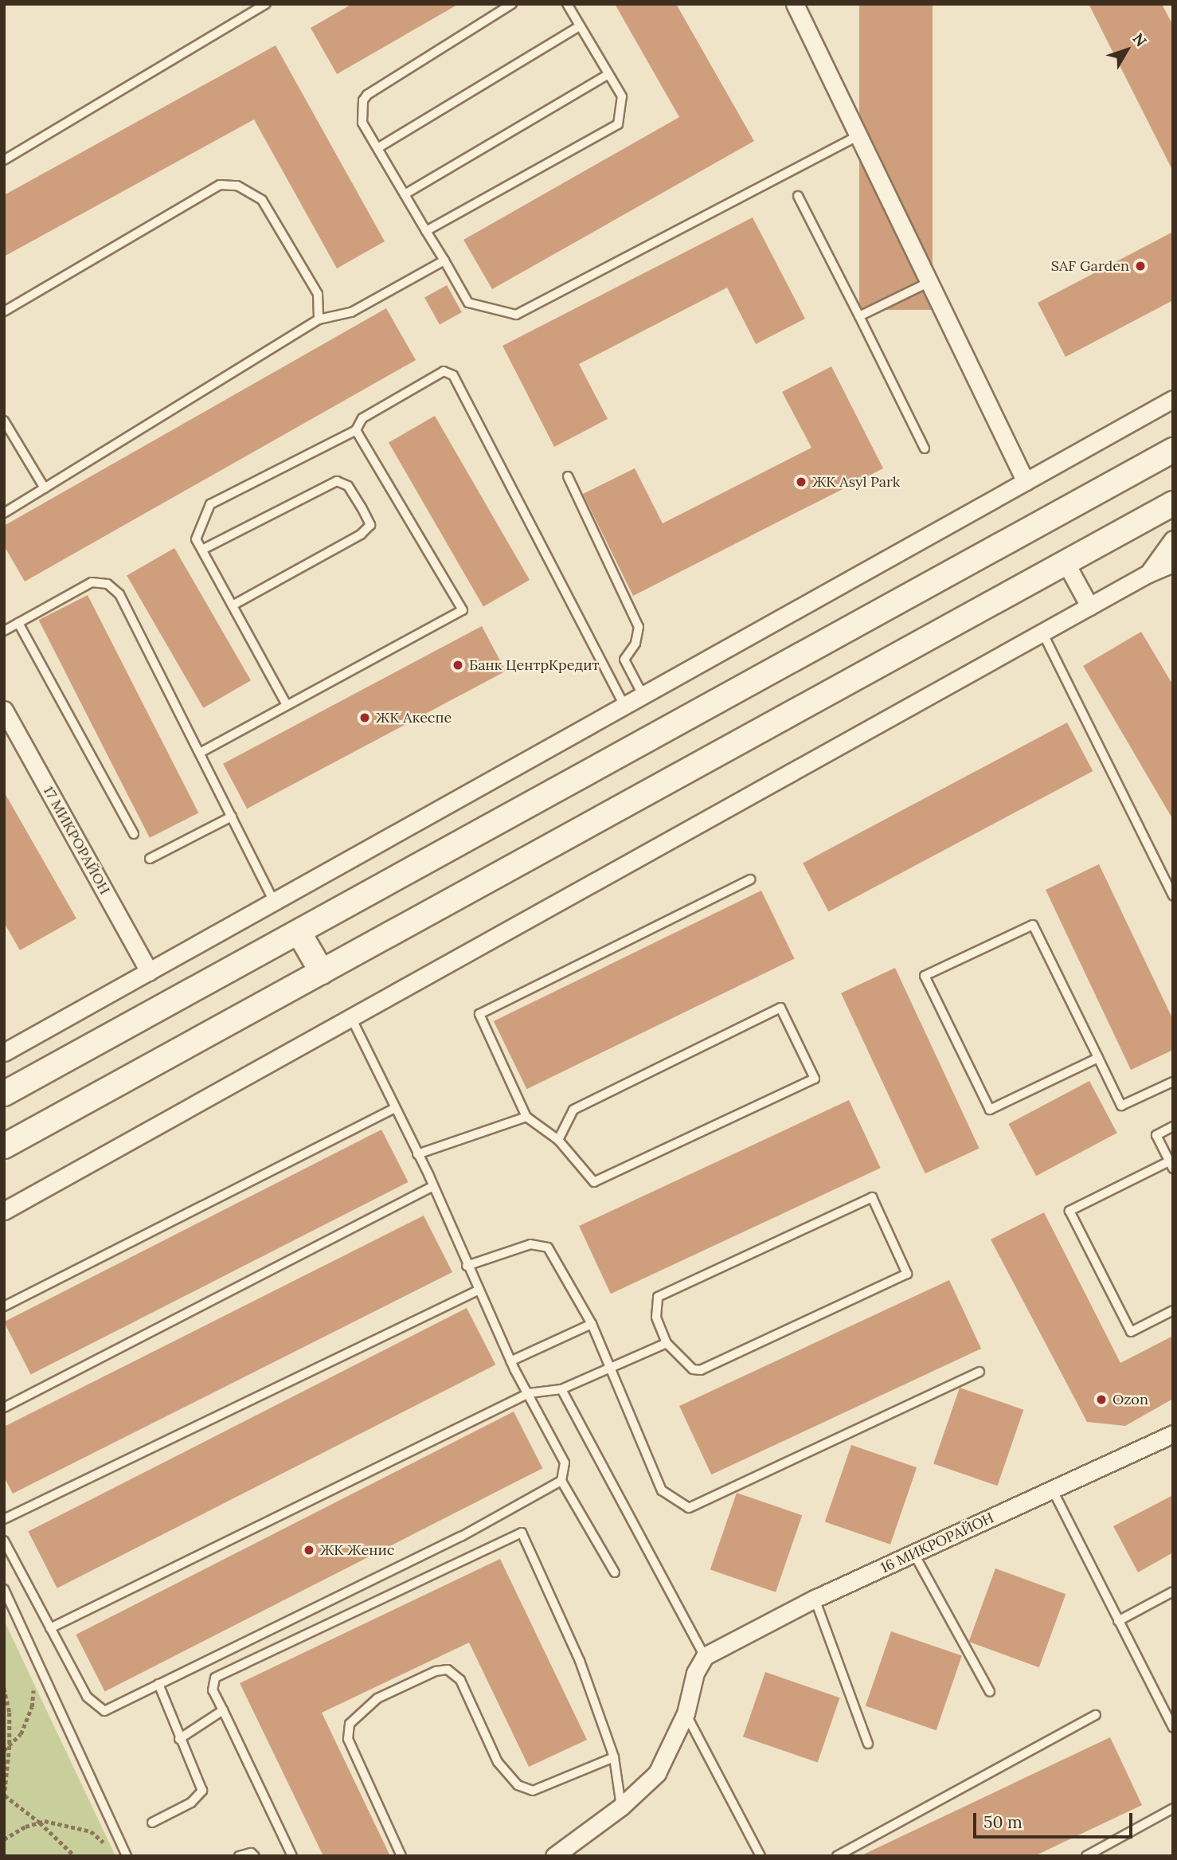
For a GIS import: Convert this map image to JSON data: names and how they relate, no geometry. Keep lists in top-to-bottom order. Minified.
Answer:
{"streets":{"street":["17 МИКРОРАЙОН","16 МИКРОРАЙОН"]},"places":["SAF Garden","ЖК Asyl Park","Банк ЦентрКредит","ЖК Акеспе","Ozon","ЖК Женис"],"scale_bar":"50 m","north":"top right"}
